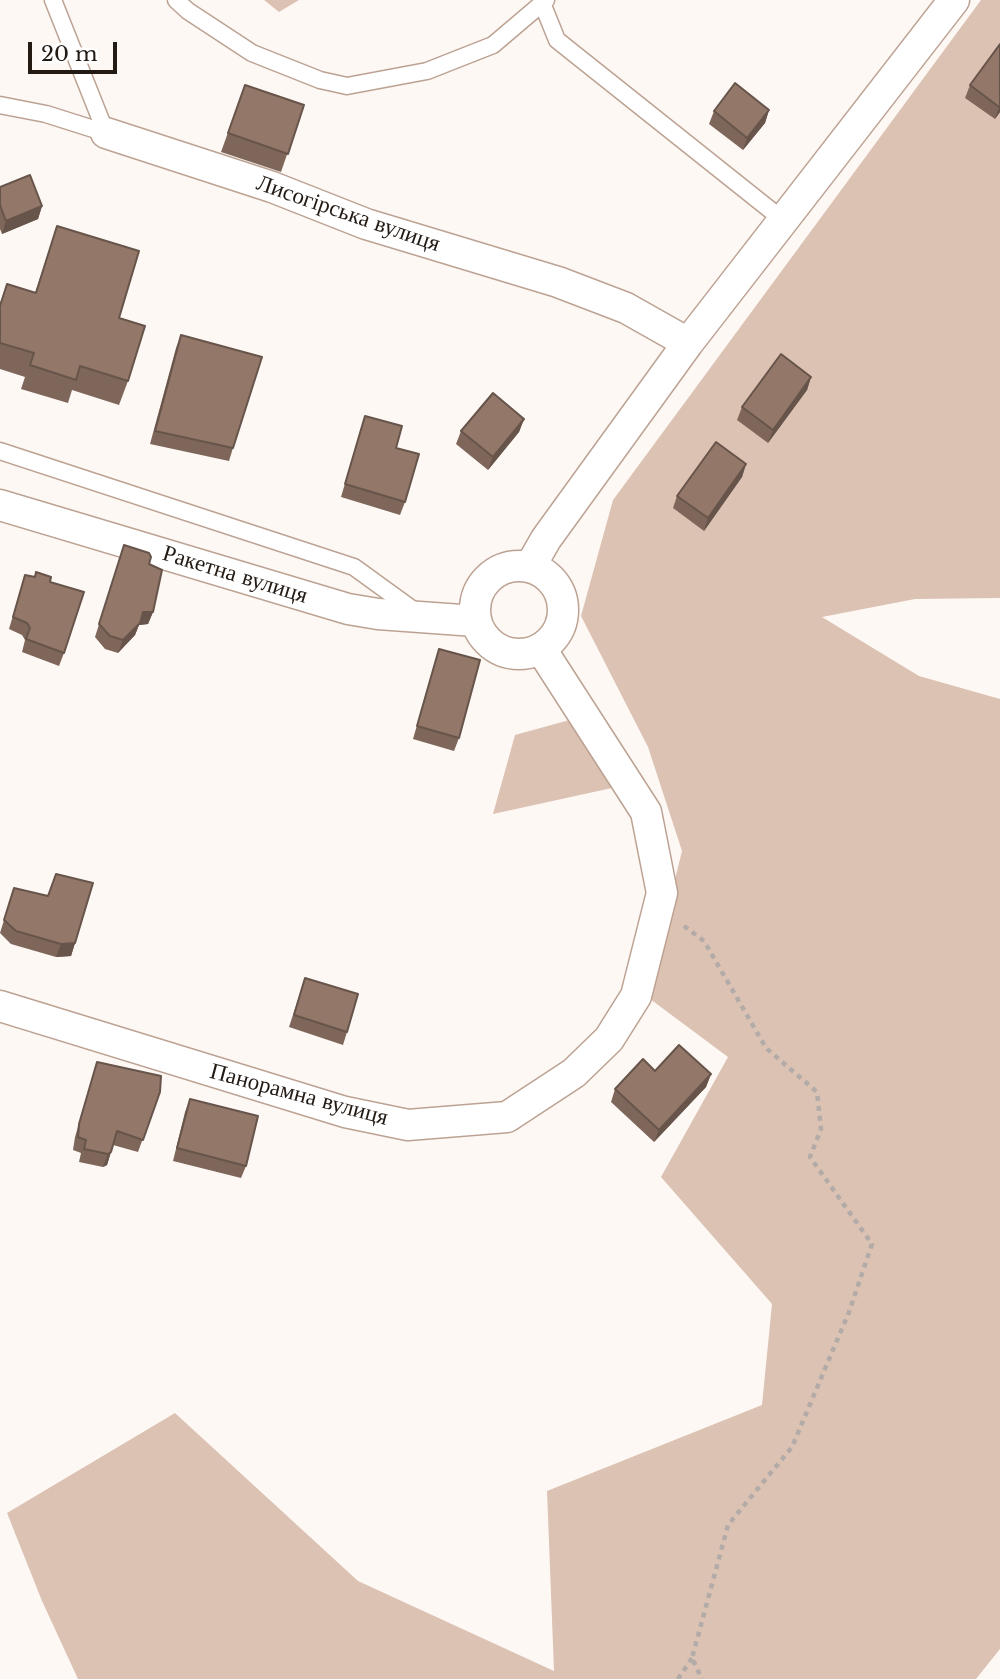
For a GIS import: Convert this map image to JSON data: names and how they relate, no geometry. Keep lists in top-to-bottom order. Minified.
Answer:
{"streets":{"street":["Лисогірська вулиця","Ракетна вулиця","Панорамна вулиця"]},"crossings":[["Ракетна вулиця","Панорамна вулиця"]],"scale_bar":"20 m"}
